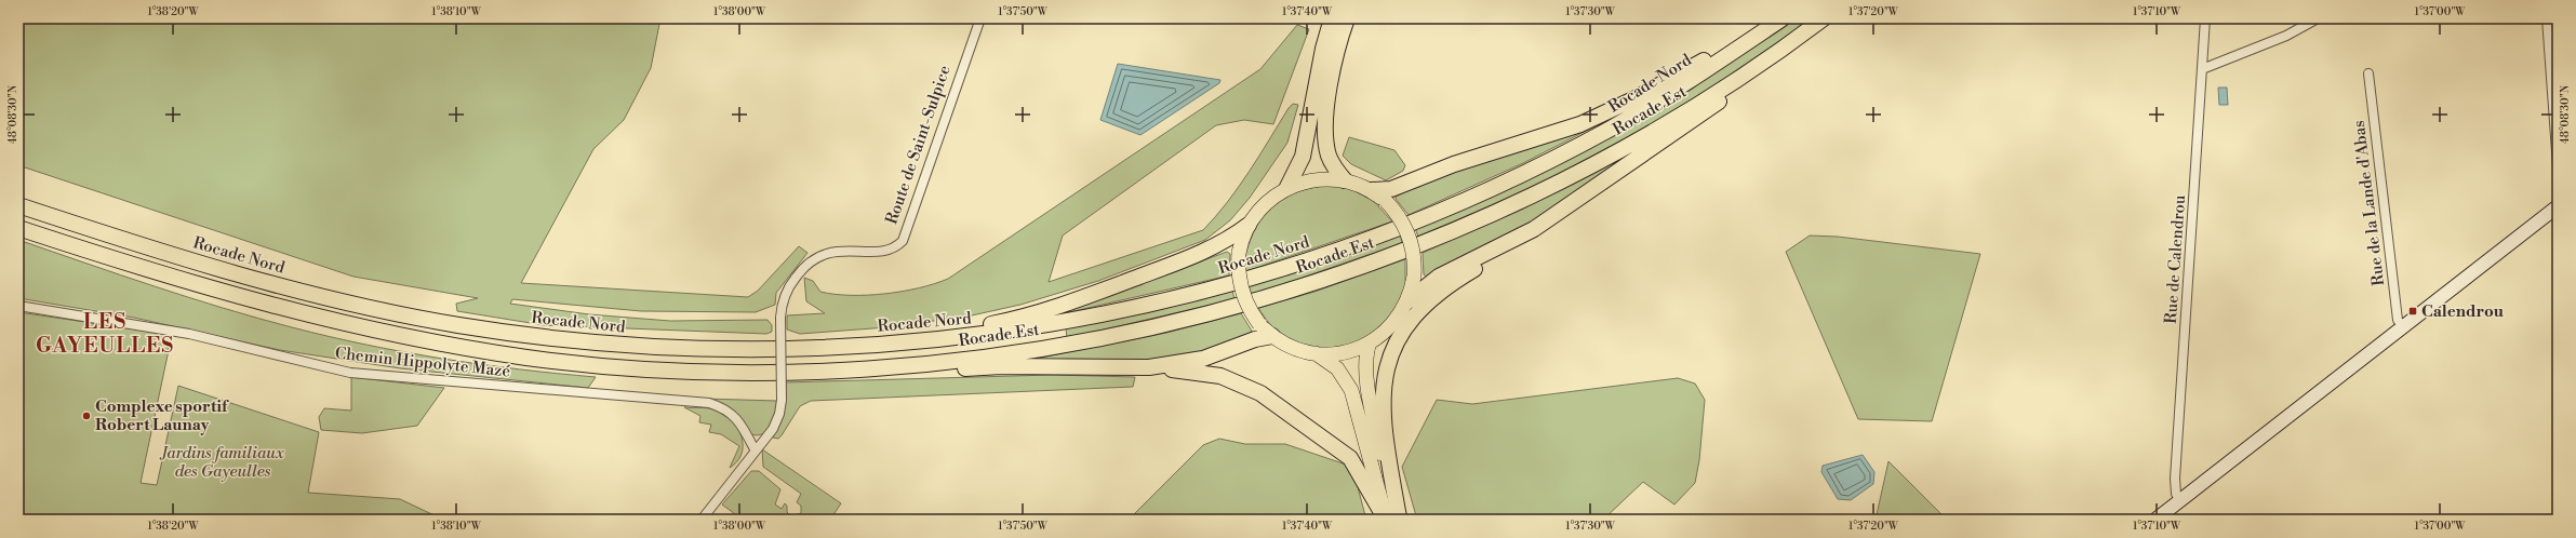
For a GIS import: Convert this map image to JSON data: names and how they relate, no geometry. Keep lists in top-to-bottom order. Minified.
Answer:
{"streets":{"highway":["Rocade Nord","Rocade Est"],"street":["Route de Saint-Sulpice","Rue de la Lande d'Abas","Rue de Calendrou","Chemin Hippolyte Mazé"]},"crossings":[["Route de Saint-Sulpice","Chemin Hippolyte Mazé"]],"districts":["LES GAYEULLES"],"parks":["Jardins familiaux des Gayeulles"],"places":{"transit":["Calendrou"],"other":["Complexe sportif Robert Launay"]},"coordinates":["1°38'20\"W","1°38'10\"W","1°38'00\"W","1°37'50\"W","1°37'40\"W","1°37'30\"W","1°37'20\"W","1°37'10\"W","1°37'00\"W","48°08'30\"N"]}
